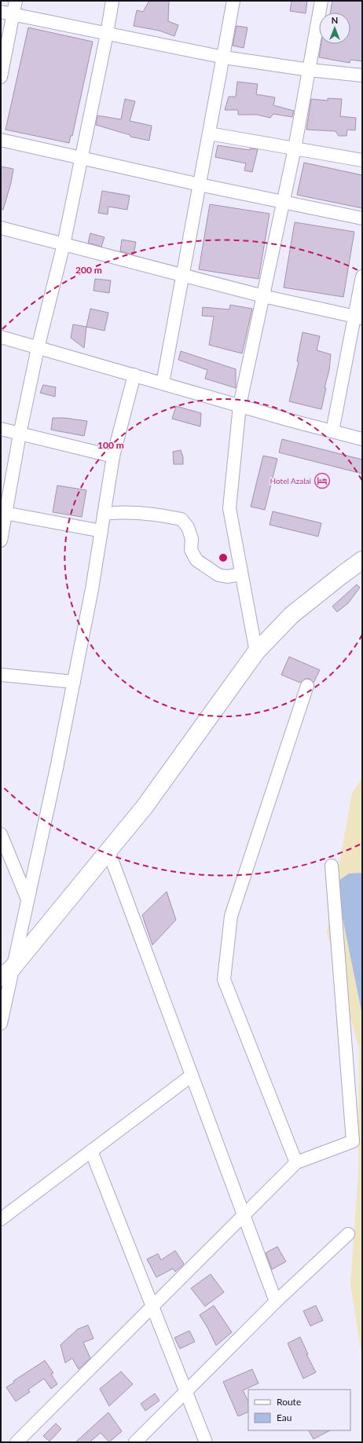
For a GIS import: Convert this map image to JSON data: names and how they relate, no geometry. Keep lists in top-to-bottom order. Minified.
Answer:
{"places":{"hotel":["Hotel Azalai"]},"legend":["Route","Eau"],"north":"top","rings":["200 m","100 m"]}
